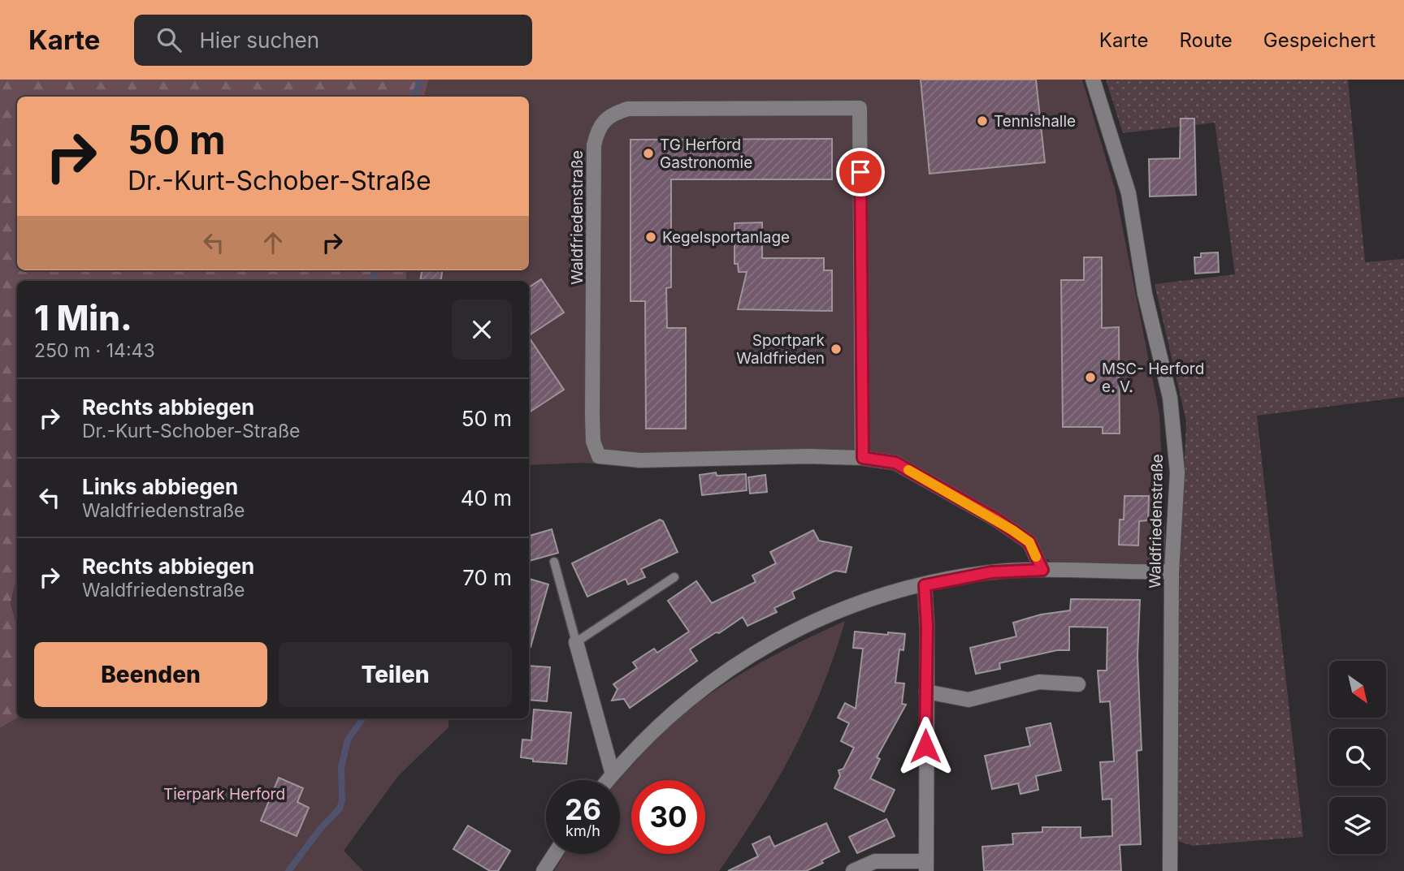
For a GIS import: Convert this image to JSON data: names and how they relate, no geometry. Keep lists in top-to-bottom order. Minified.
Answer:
{"streets":{"street":["Waldfriedenstraße"]},"parks":["Tierpark Herford"],"places":["Tennishalle","TG Herford Gastronomie","Kegelsportanlage","Sportpark Waldfrieden","MSC- Herford e. V."],"north":"bottom right","page":{"header":"Karte","search":"Hier suchen","nav":["Karte","Route","Gespeichert"],"turn":["50 m","Dr.-Kurt-Schober-Straße"],"heading":["1 Min.","250 m · 14:43"],"list":[{"name":"Rechts abbiegen","note":"Dr.-Kurt-Schober-Straße","value":"50 m"},{"name":"Links abbiegen","note":"Waldfriedenstraße","value":"40 m"},{"name":"Rechts abbiegen","note":"Waldfriedenstraße","value":"70 m"}],"buttons":["Beenden","Teilen"],"speed":"26 km/h","limit":"30"}}
